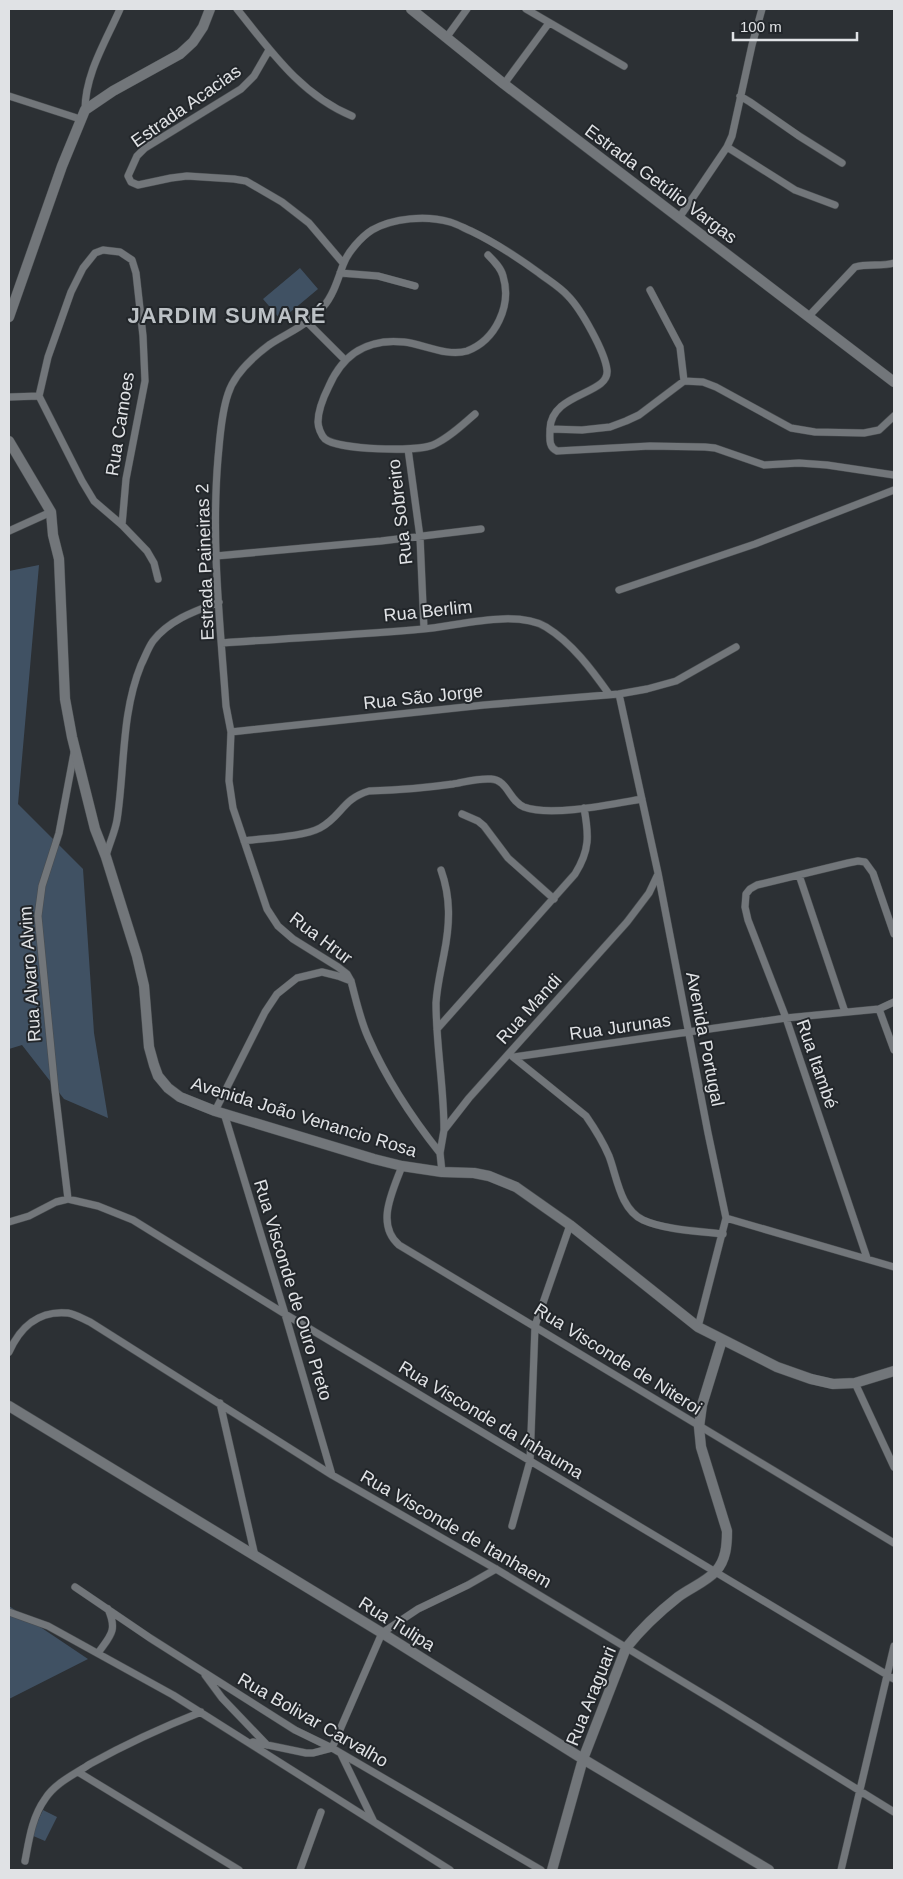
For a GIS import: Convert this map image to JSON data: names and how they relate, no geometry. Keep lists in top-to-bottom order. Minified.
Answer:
{"streets":{"main road":["Estrada Getúlio Vargas","Avenida João Venancio Rosa","Rua Tulipa","Rua Araguari"],"street":["Estrada Acacias","Rua Camoes","Rua Sobreiro","Estrada Paineiras 2","Rua Berlim","Rua São Jorge","Rua Hrur","Rua Alvaro Alvim","Rua Mandi","Rua Jurunas","Avenida Portugal","Rua Itambé","Rua Visconde de Ouro Preto","Rua Visconde de Niteroi","Rua Visconde da Inhauma","Rua Visconde de Itanhaem","Rua Bolivar Carvalho"]},"crossings":[["Estrada Acacias","Estrada Paineiras 2"],["Rua Sobreiro","Rua Berlim"],["Estrada Paineiras 2","Rua Berlim"],["Estrada Paineiras 2","Rua São Jorge"],["Estrada Paineiras 2","Rua Hrur"],["Rua Berlim","Rua São Jorge"],["Rua São Jorge","Rua Hrur"],["Rua São Jorge","Avenida Portugal"],["Rua Hrur","Rua Mandi"],["Rua Alvaro Alvim","Avenida João Venancio Rosa"],["Rua Alvaro Alvim","Rua Visconde da Inhauma"],["Rua Mandi","Rua Jurunas"],["Rua Mandi","Avenida Portugal"],["Rua Mandi","Avenida João Venancio Rosa"],["Rua Jurunas","Avenida Portugal"],["Rua Jurunas","Rua Itambé"],["Avenida João Venancio Rosa","Rua Visconde de Ouro Preto"],["Avenida João Venancio Rosa","Rua Visconde de Niteroi"],["Rua Visconde de Ouro Preto","Rua Visconde da Inhauma"],["Rua Visconde de Ouro Preto","Rua Visconde de Itanhaem"],["Rua Visconde da Inhauma","Rua Araguari"],["Rua Visconde de Itanhaem","Rua Araguari"],["Rua Tulipa","Rua Araguari"]],"districts":["JARDIM SUMARÉ"],"scale_bar":"100 m"}
